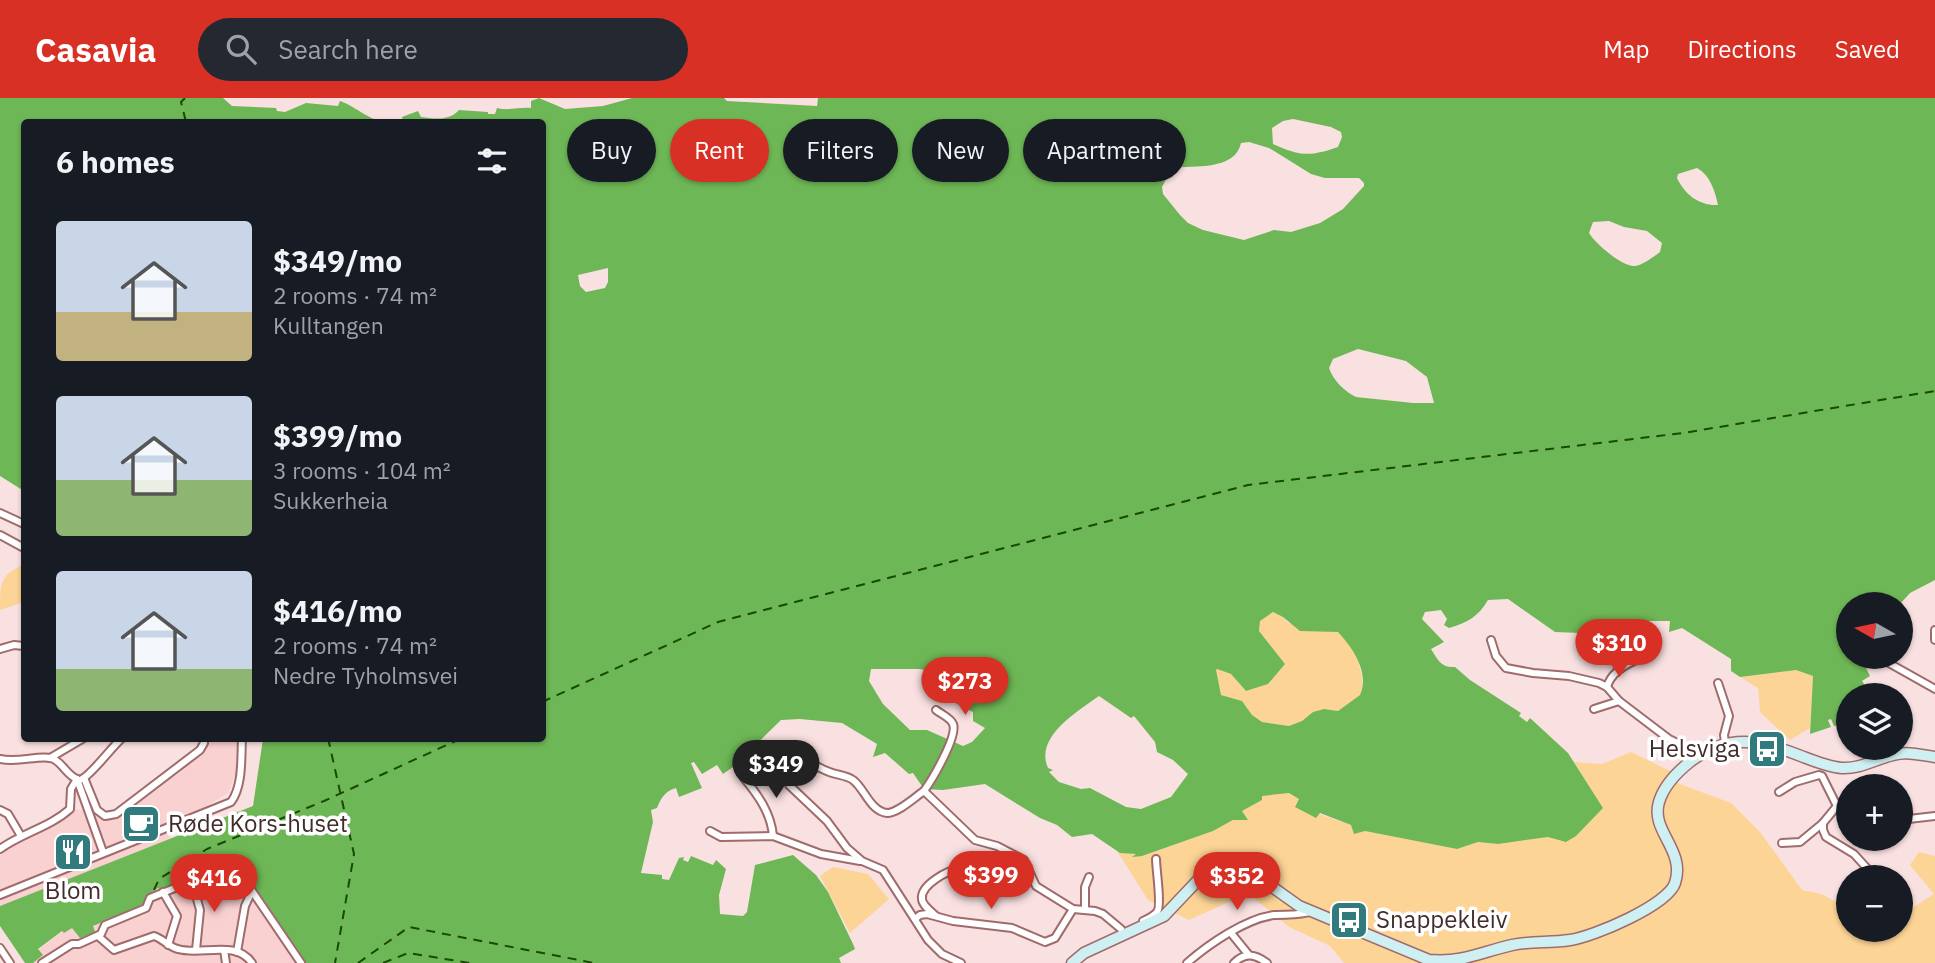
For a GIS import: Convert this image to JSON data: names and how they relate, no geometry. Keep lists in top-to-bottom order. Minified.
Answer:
{"places":{"bus stop":["Helsviga","Snappekleiv"],"cafe":["Røde Kors-huset"],"restaurant":["Blom"]},"north":"left","page":{"header":"Casavia","search":"Search here","nav":["Map","Directions","Saved"],"chip":["Buy","Rent","Filters","New","Apartment"],"heading":"6 homes","list":[{"name":"$349/mo","note":"2 rooms · 74 m² · Kulltangen"},{"name":"$399/mo","note":"3 rooms · 104 m² · Sukkerheia"},{"name":"$416/mo","note":"2 rooms · 74 m² · Nedre Tyholmsvei"}],"map_buttons":["+","−"],"price":["$310","$273","$349","$399","$352","$416"]}}
